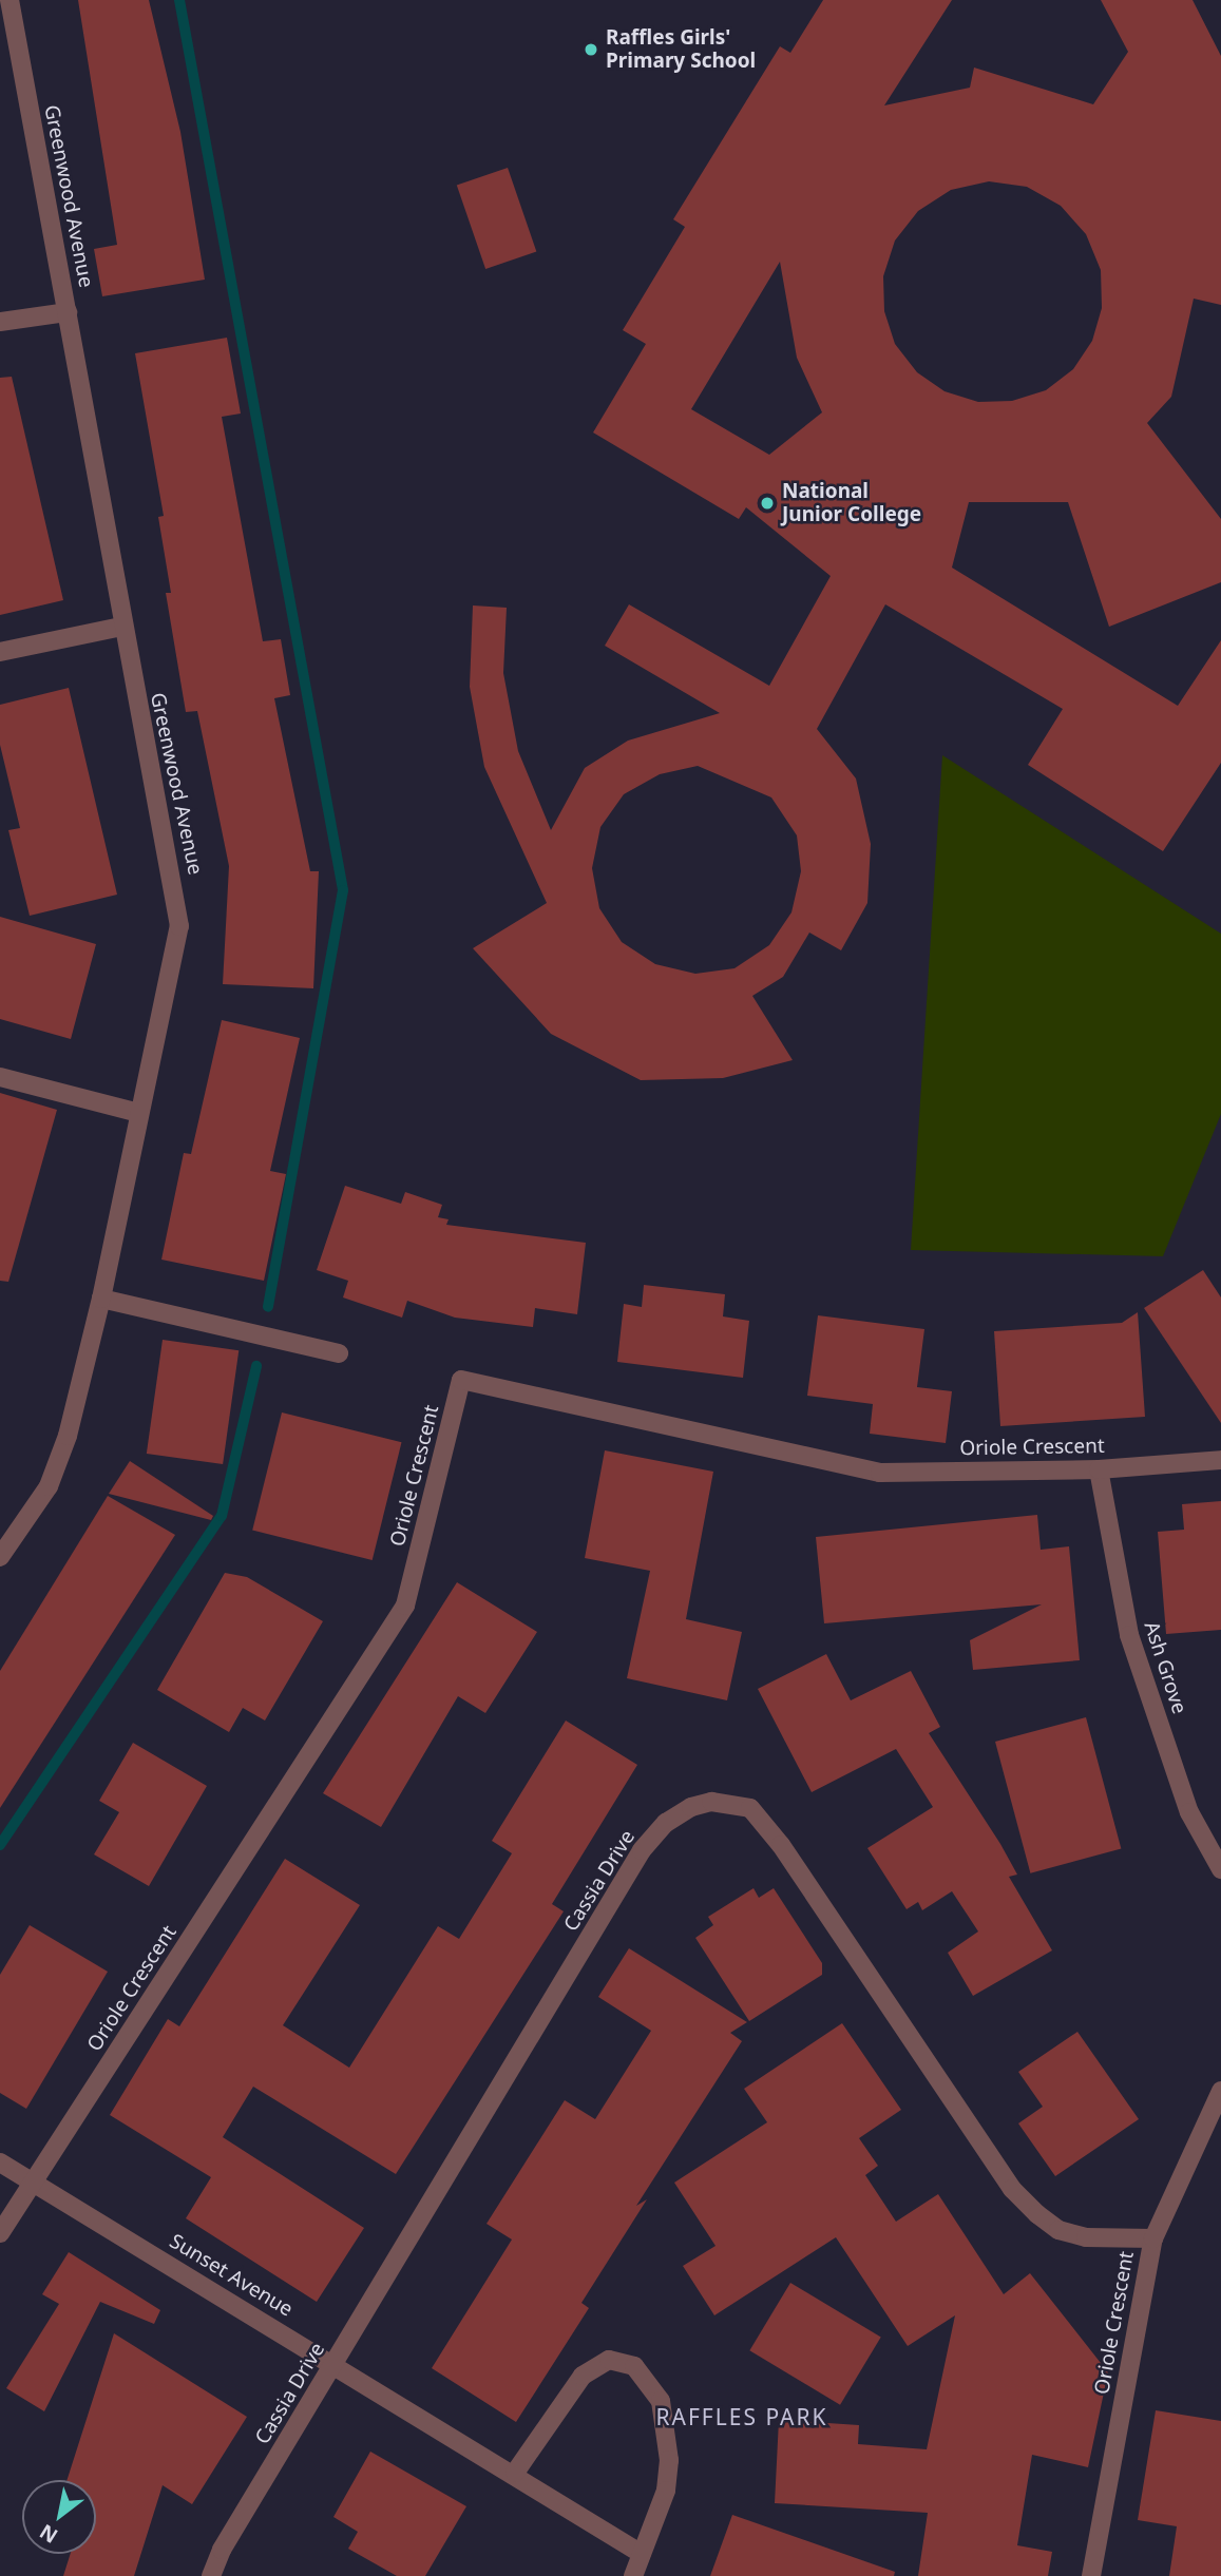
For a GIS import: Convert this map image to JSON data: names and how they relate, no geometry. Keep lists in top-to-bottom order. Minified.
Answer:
{"streets":{"street":["Greenwood Avenue","Oriole Crescent","Ash Grove","Cassia Drive","Sunset Avenue"]},"crossings":[["Oriole Crescent","Ash Grove"],["Oriole Crescent","Cassia Drive"],["Oriole Crescent","Sunset Avenue"],["Cassia Drive","Sunset Avenue"]],"districts":["RAFFLES PARK"],"places":["Raffles Girls' Primary School","National Junior College"],"north":"bottom left"}
